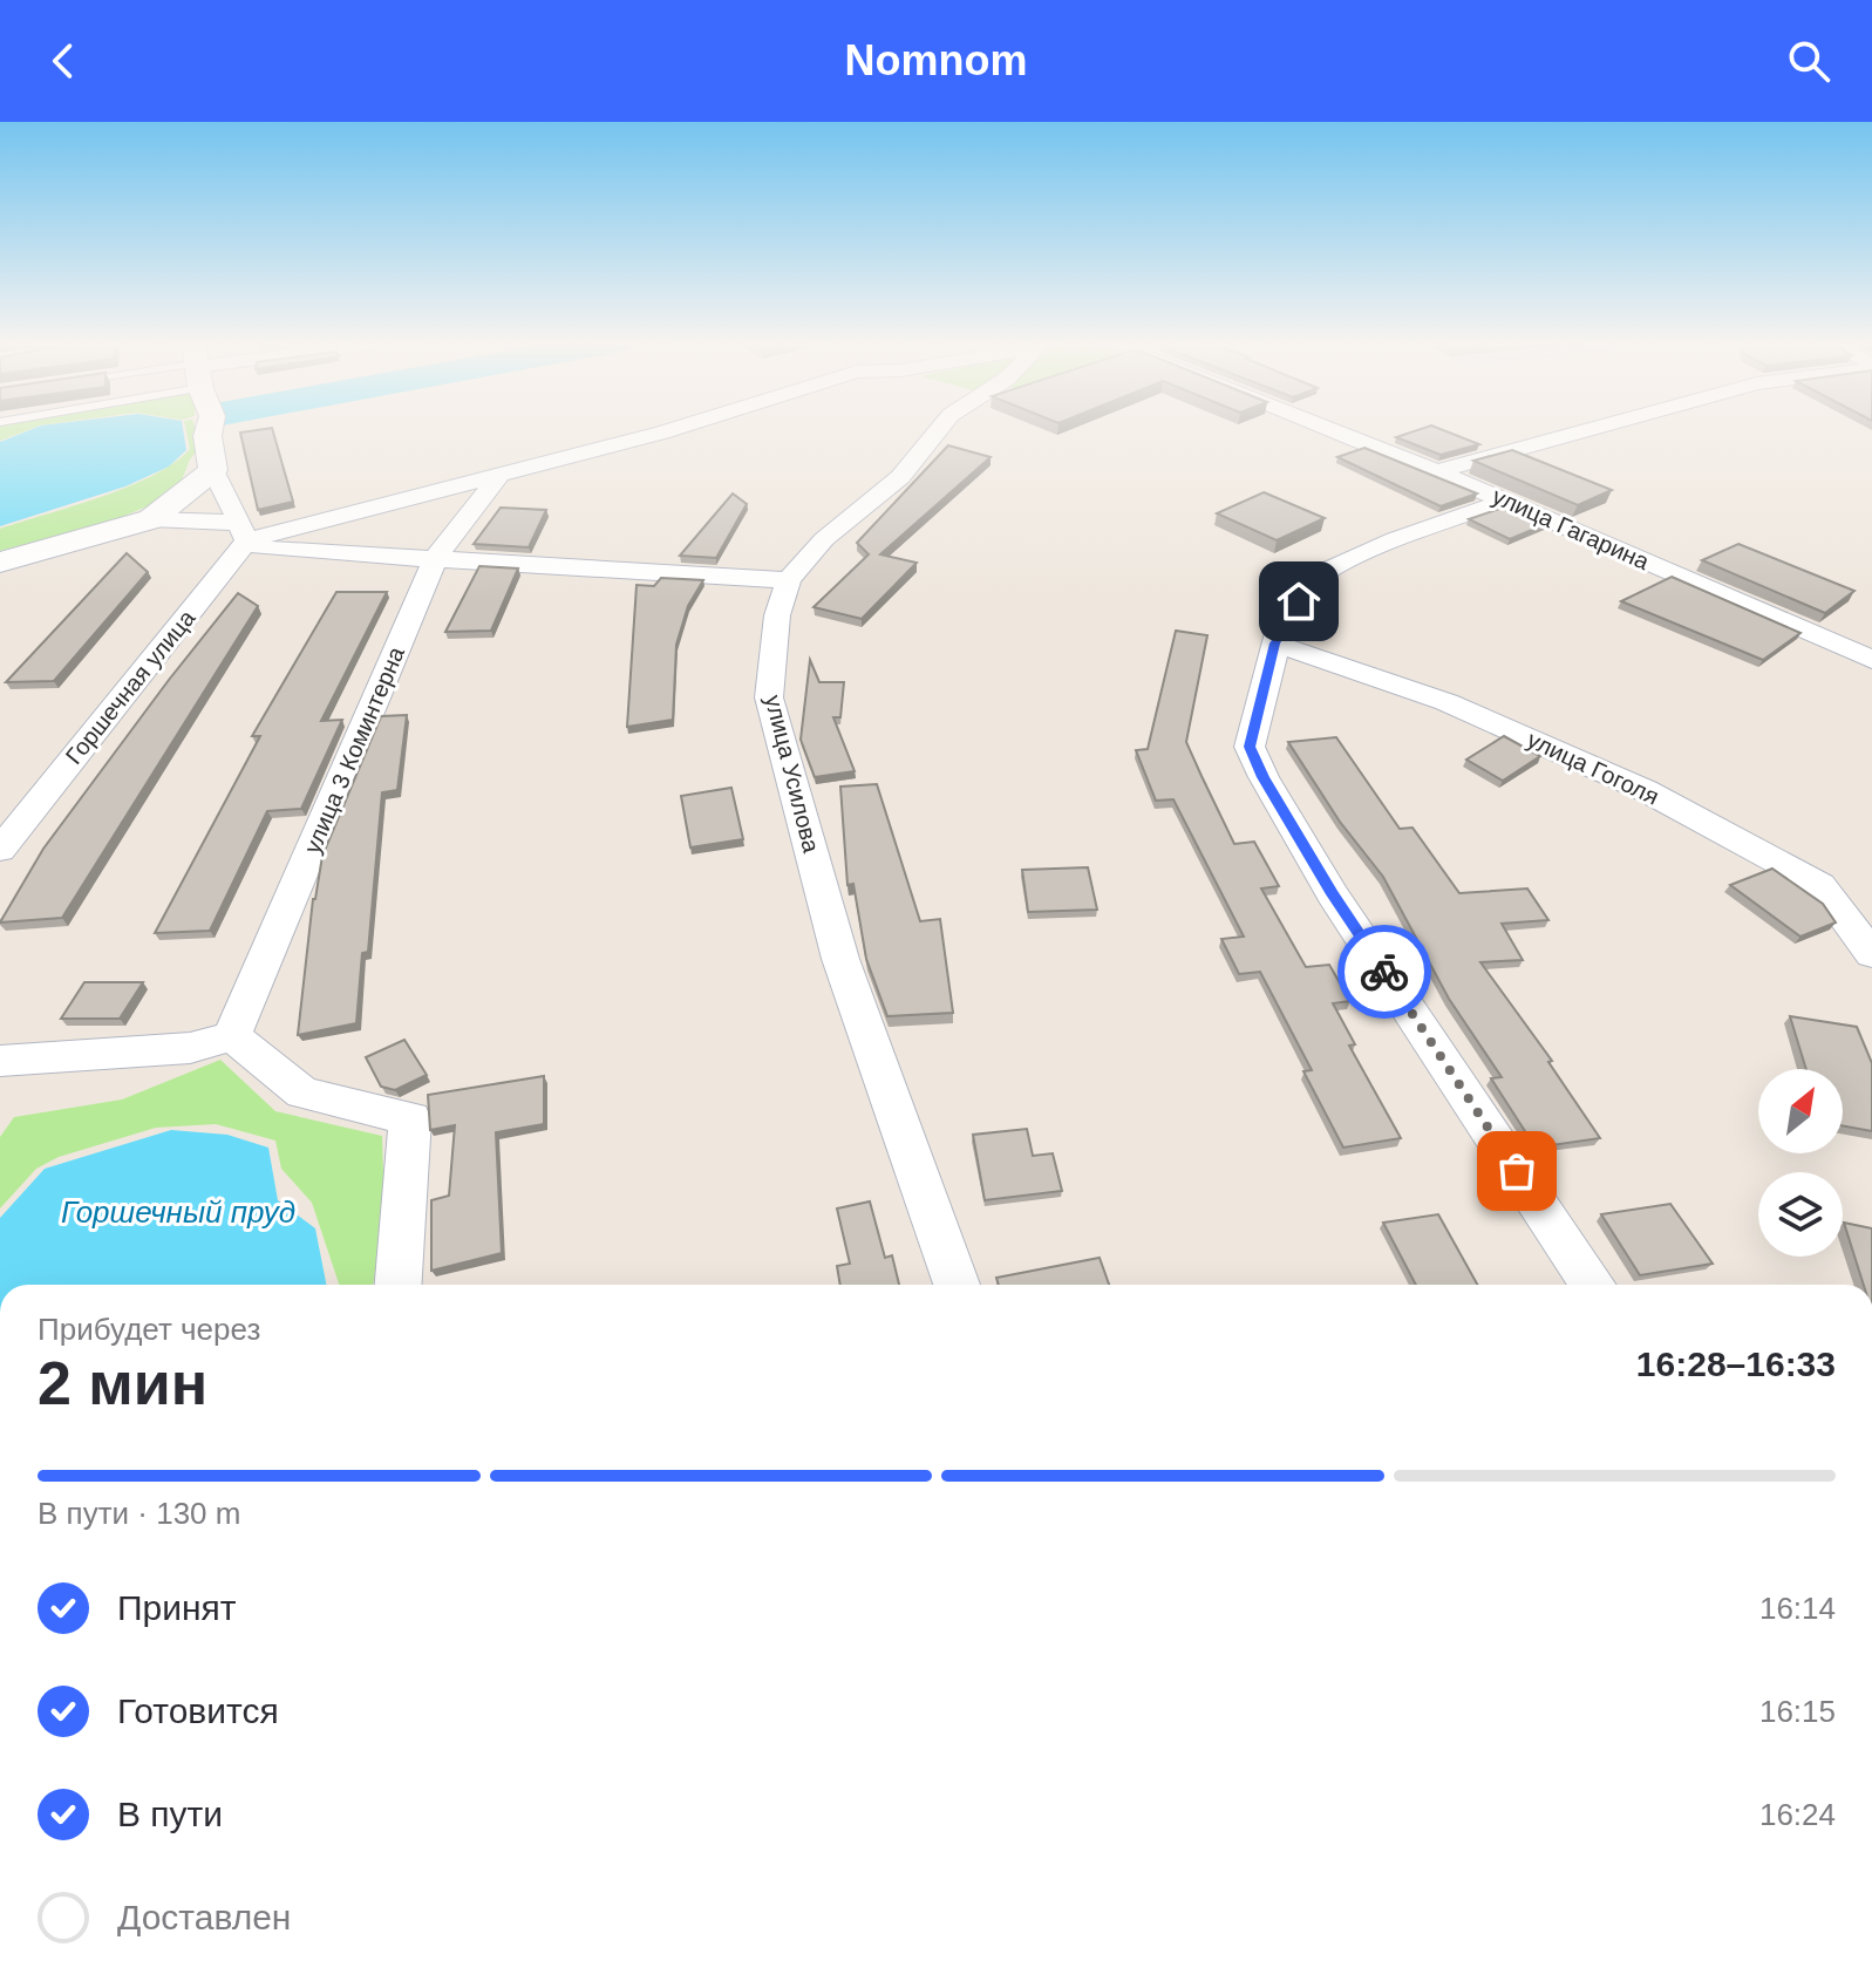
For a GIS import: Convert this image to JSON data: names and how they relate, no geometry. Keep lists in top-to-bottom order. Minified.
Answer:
{"streets":{"street":["улица Гагарина","Горшечная улица","улица 3 Коминтерна","улица Гоголя","улица Усилова"]},"water":["Горшечный пруд"],"north":"top right","page":{"header":"Nomnom","heading":["2 мин","Прибудет через","16:28–16:33"],"bar":"В пути · 130 m","list":[["Принят","16:14"],["Готовится","16:15"],["В пути","16:24"],"Доставлен"]}}
